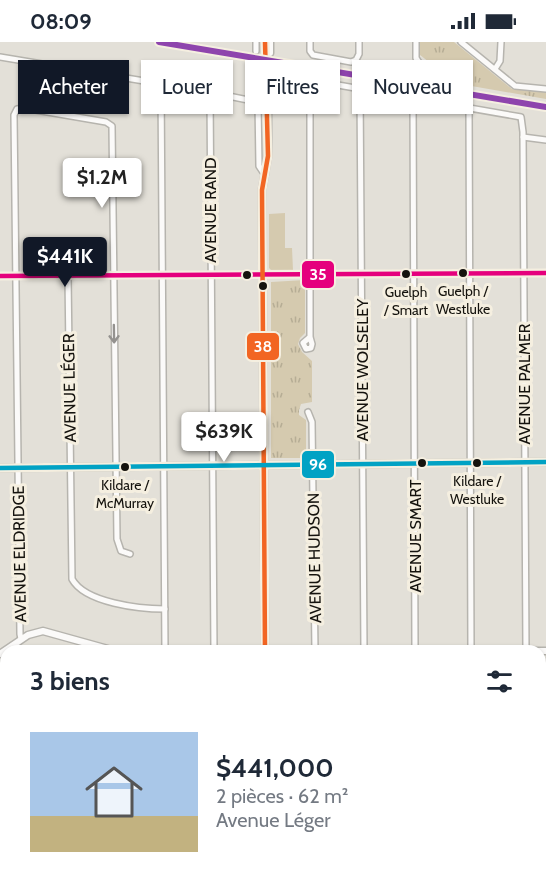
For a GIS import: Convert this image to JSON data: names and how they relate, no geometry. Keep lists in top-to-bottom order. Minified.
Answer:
{"streets":{"street":["AVENUE RAND","AVENUE WOLSELEY","AVENUE PALMER","AVENUE LÉGER","AVENUE SMART","AVENUE ELDRIDGE","AVENUE HUDSON"]},"places":["Guelph / Westluke","Guelph / Smart","Kildare / Westluke","Kildare / McMurray"],"lines":["transit line 38","transit line 35","transit line 96"],"page":{"status":"08:09","chip":["Acheter","Louer","Filtres","Nouveau"],"price":["$1.2M","$441K","$639K"],"heading":"3 biens","list":[{"name":"$441,000","note":"2 pièces · 62 m² · Avenue Léger"}]}}
